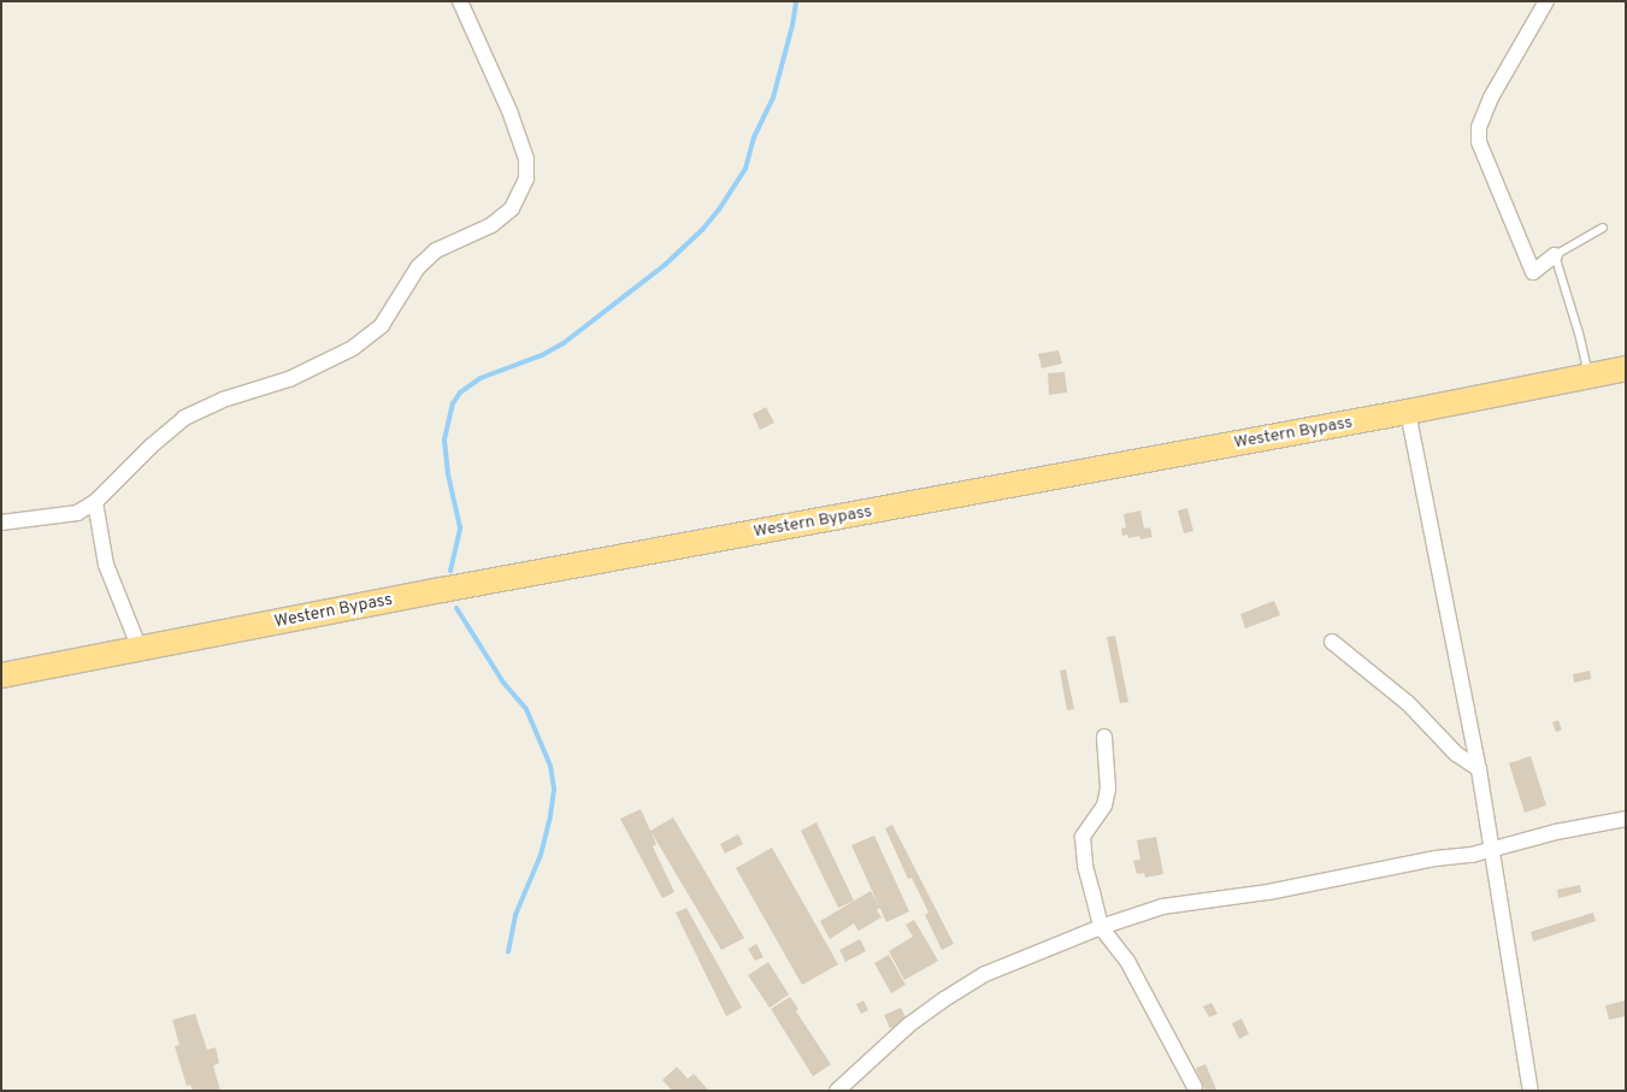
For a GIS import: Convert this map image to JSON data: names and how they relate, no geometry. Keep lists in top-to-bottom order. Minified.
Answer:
{"streets":{"main road":["Western Bypass"]}}
